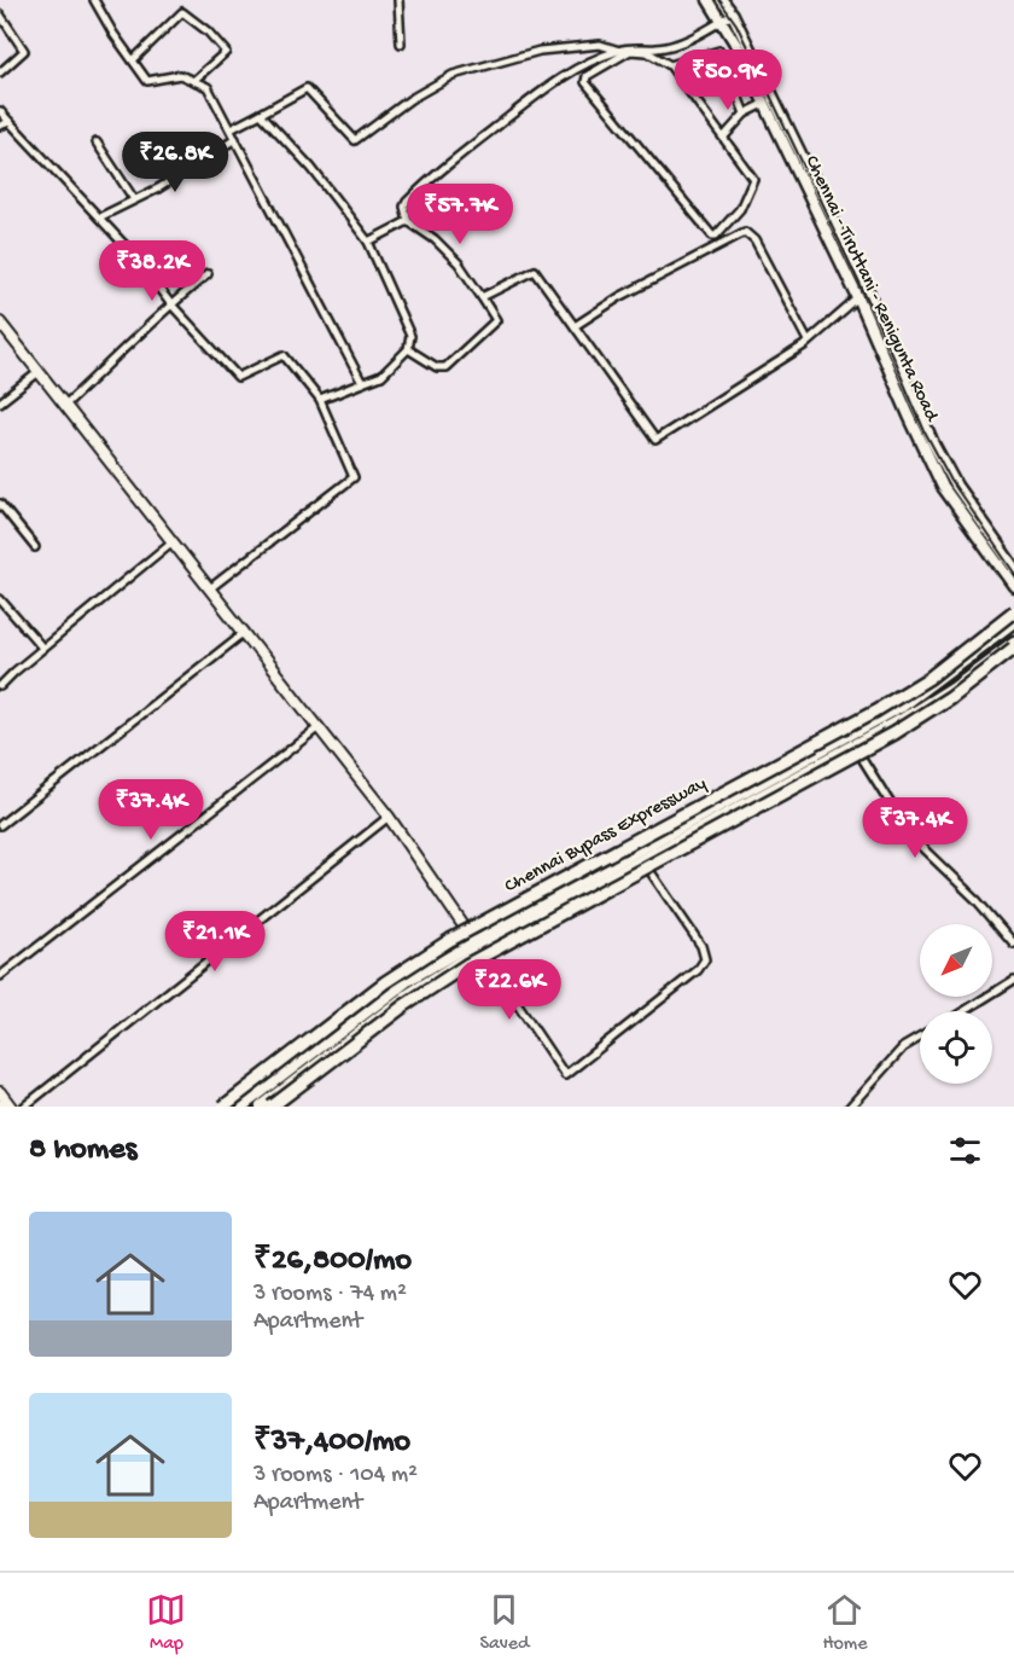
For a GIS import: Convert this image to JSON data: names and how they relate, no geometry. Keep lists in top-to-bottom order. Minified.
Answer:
{"streets":{"highway":["Chennai Bypass Expressway"],"main road":["Chennai - Tiruttani - Renigunta Road"]},"north":"bottom left","page":{"price":["₹50.9K","₹26.8K","₹57.7K","₹38.2K","₹37.4K","₹37.4K","₹21.1K","₹22.6K"],"heading":"8 homes","list":[{"name":"₹26,800/mo","note":"3 rooms · 74 m² · Apartment"},{"name":"₹37,400/mo","note":"3 rooms · 104 m² · Apartment"}],"tabs":["Map","Saved","Home"]}}
